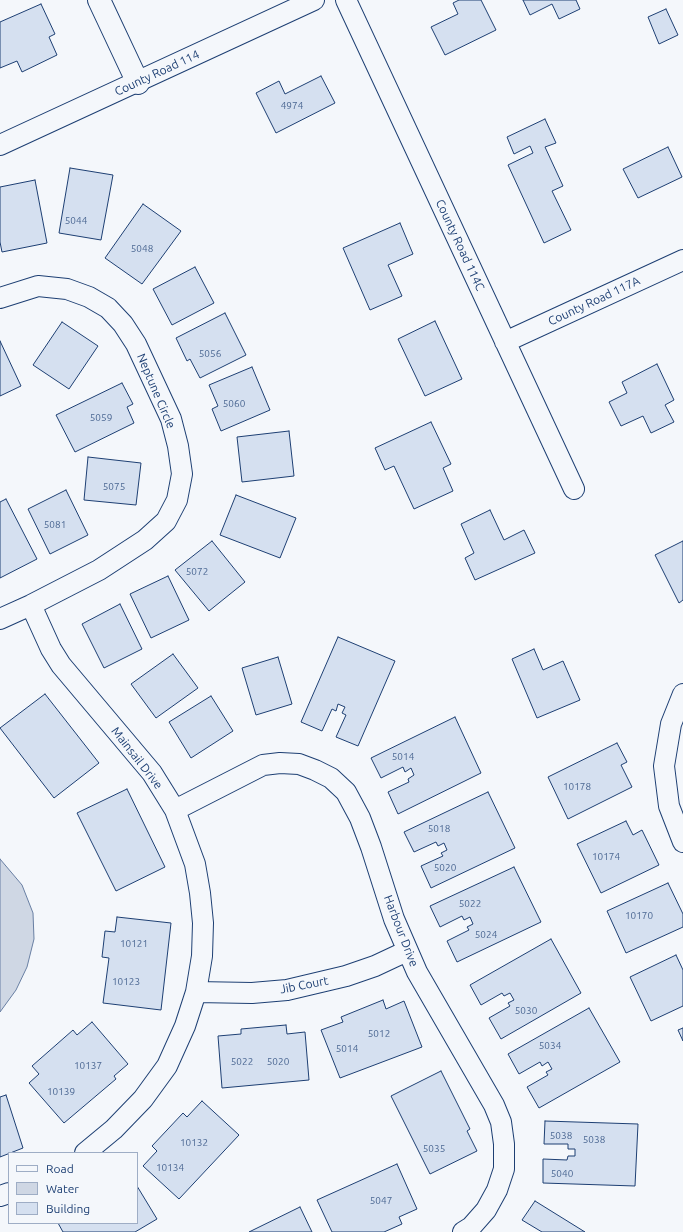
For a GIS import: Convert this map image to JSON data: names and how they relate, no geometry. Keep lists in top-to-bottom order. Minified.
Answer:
{"streets":{"street":["County Road 114","County Road 114C","County Road 117A","Neptune Circle","Mainsail Drive","Harbour Drive","Jib Court"]},"crossings":[["County Road 114C","County Road 117A"],["Neptune Circle","Mainsail Drive"],["Mainsail Drive","Harbour Drive"],["Mainsail Drive","Jib Court"],["Harbour Drive","Jib Court"]],"house_numbers":["4974","5044","5048","5056","5060","5059","5075","5081","5072","5014","10178","5018","10174","5020","5022","10170","5024","10121","10123","5030","5012","5034","5014","5022","5020","10137","10139","5038","5038","10132","5035","10134","5040","5047"],"legend":["Road","Water","Building"]}
